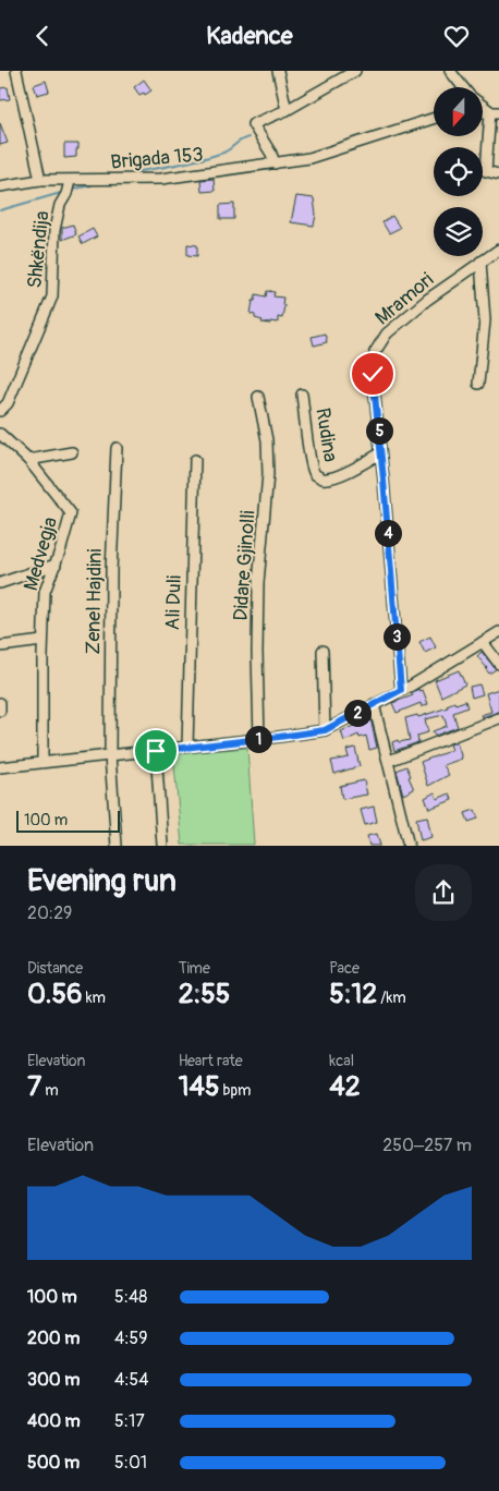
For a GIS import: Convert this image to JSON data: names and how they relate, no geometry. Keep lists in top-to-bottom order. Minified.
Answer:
{"streets":{"street":["Brigada 153","Shkëndija","Mramori","Rudina","Medvegja","Didare Gjinolli","Zenel Hajdini","Ali Duli"]},"crossings":[["Brigada 153","Shkëndija"],["Mramori","Rudina"]],"scale_bar":"100 m","north":"bottom","page":{"header":"Kadence","pins":["5","4","3","2","1"],"scale":"100 m","heading":["Evening run","20:29"],"stats":[["Distance","0.56 km"],["Time","2:55"],["Pace","5:12 /km"],["Elevation","7 m"],["Heart rate","145 bpm"],["kcal","42"]],"chart":["Elevation","250–257 m"],"list":[{"name":"100 m","note":"5:48"},{"name":"200 m","note":"4:59"},{"name":"300 m","note":"4:54"},{"name":"400 m","note":"5:17"},{"name":"500 m","note":"5:01"}]}}
